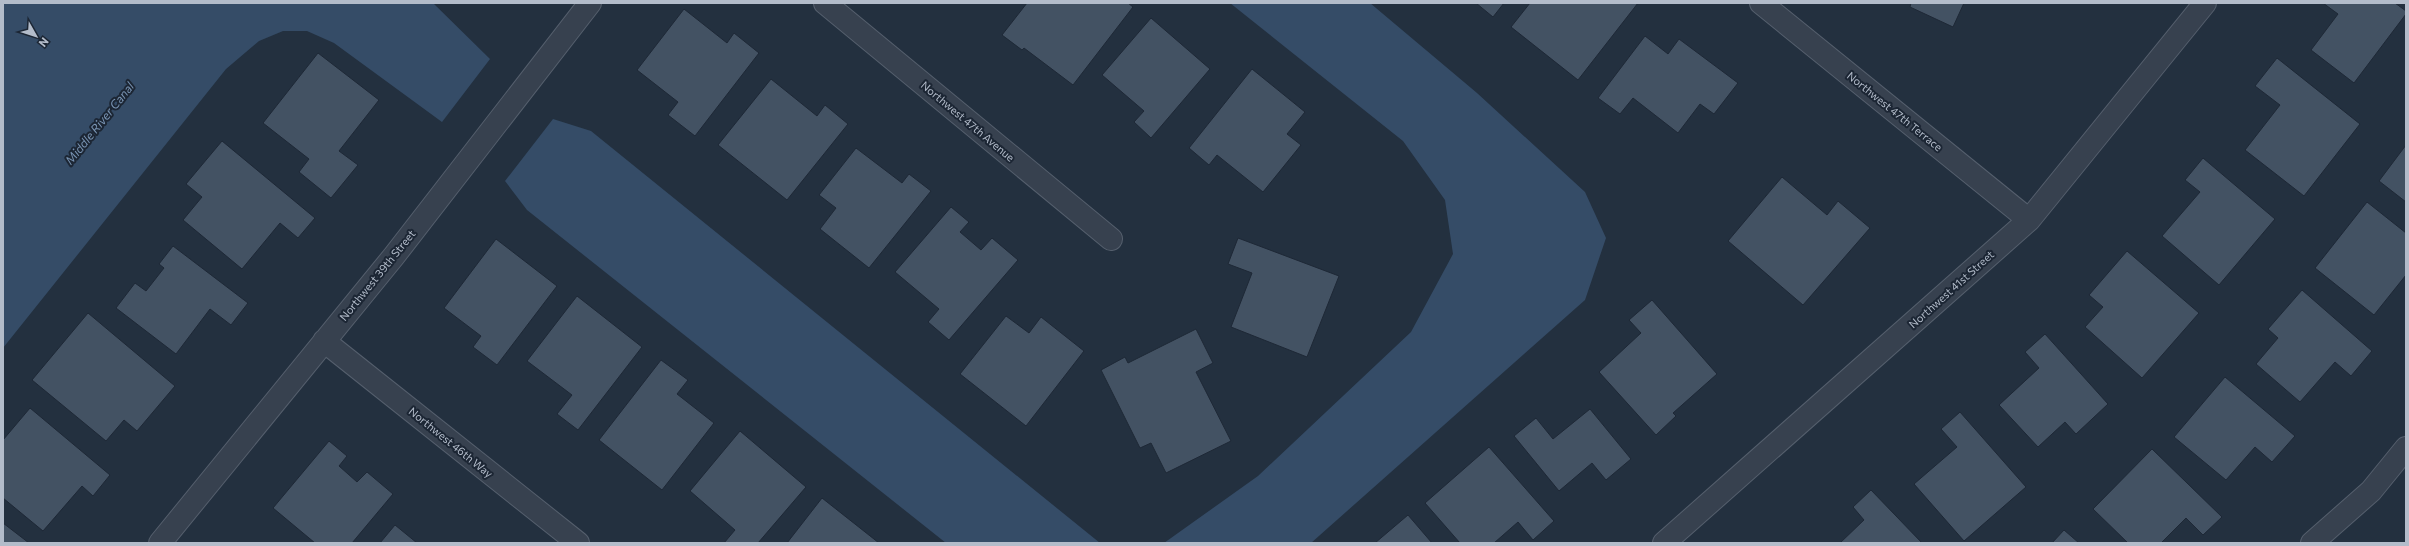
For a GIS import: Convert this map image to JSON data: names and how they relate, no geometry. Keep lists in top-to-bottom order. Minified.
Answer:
{"streets":{"street":["Northwest 47th Terrace","Northwest 47th Avenue","Northwest 39th Street","Northwest 41st Street","Northwest 46th Way"]},"crossings":[["Northwest 47th Terrace","Northwest 41st Street"],["Northwest 39th Street","Northwest 46th Way"]],"water":["Middle River Canal"],"north":"bottom right"}
